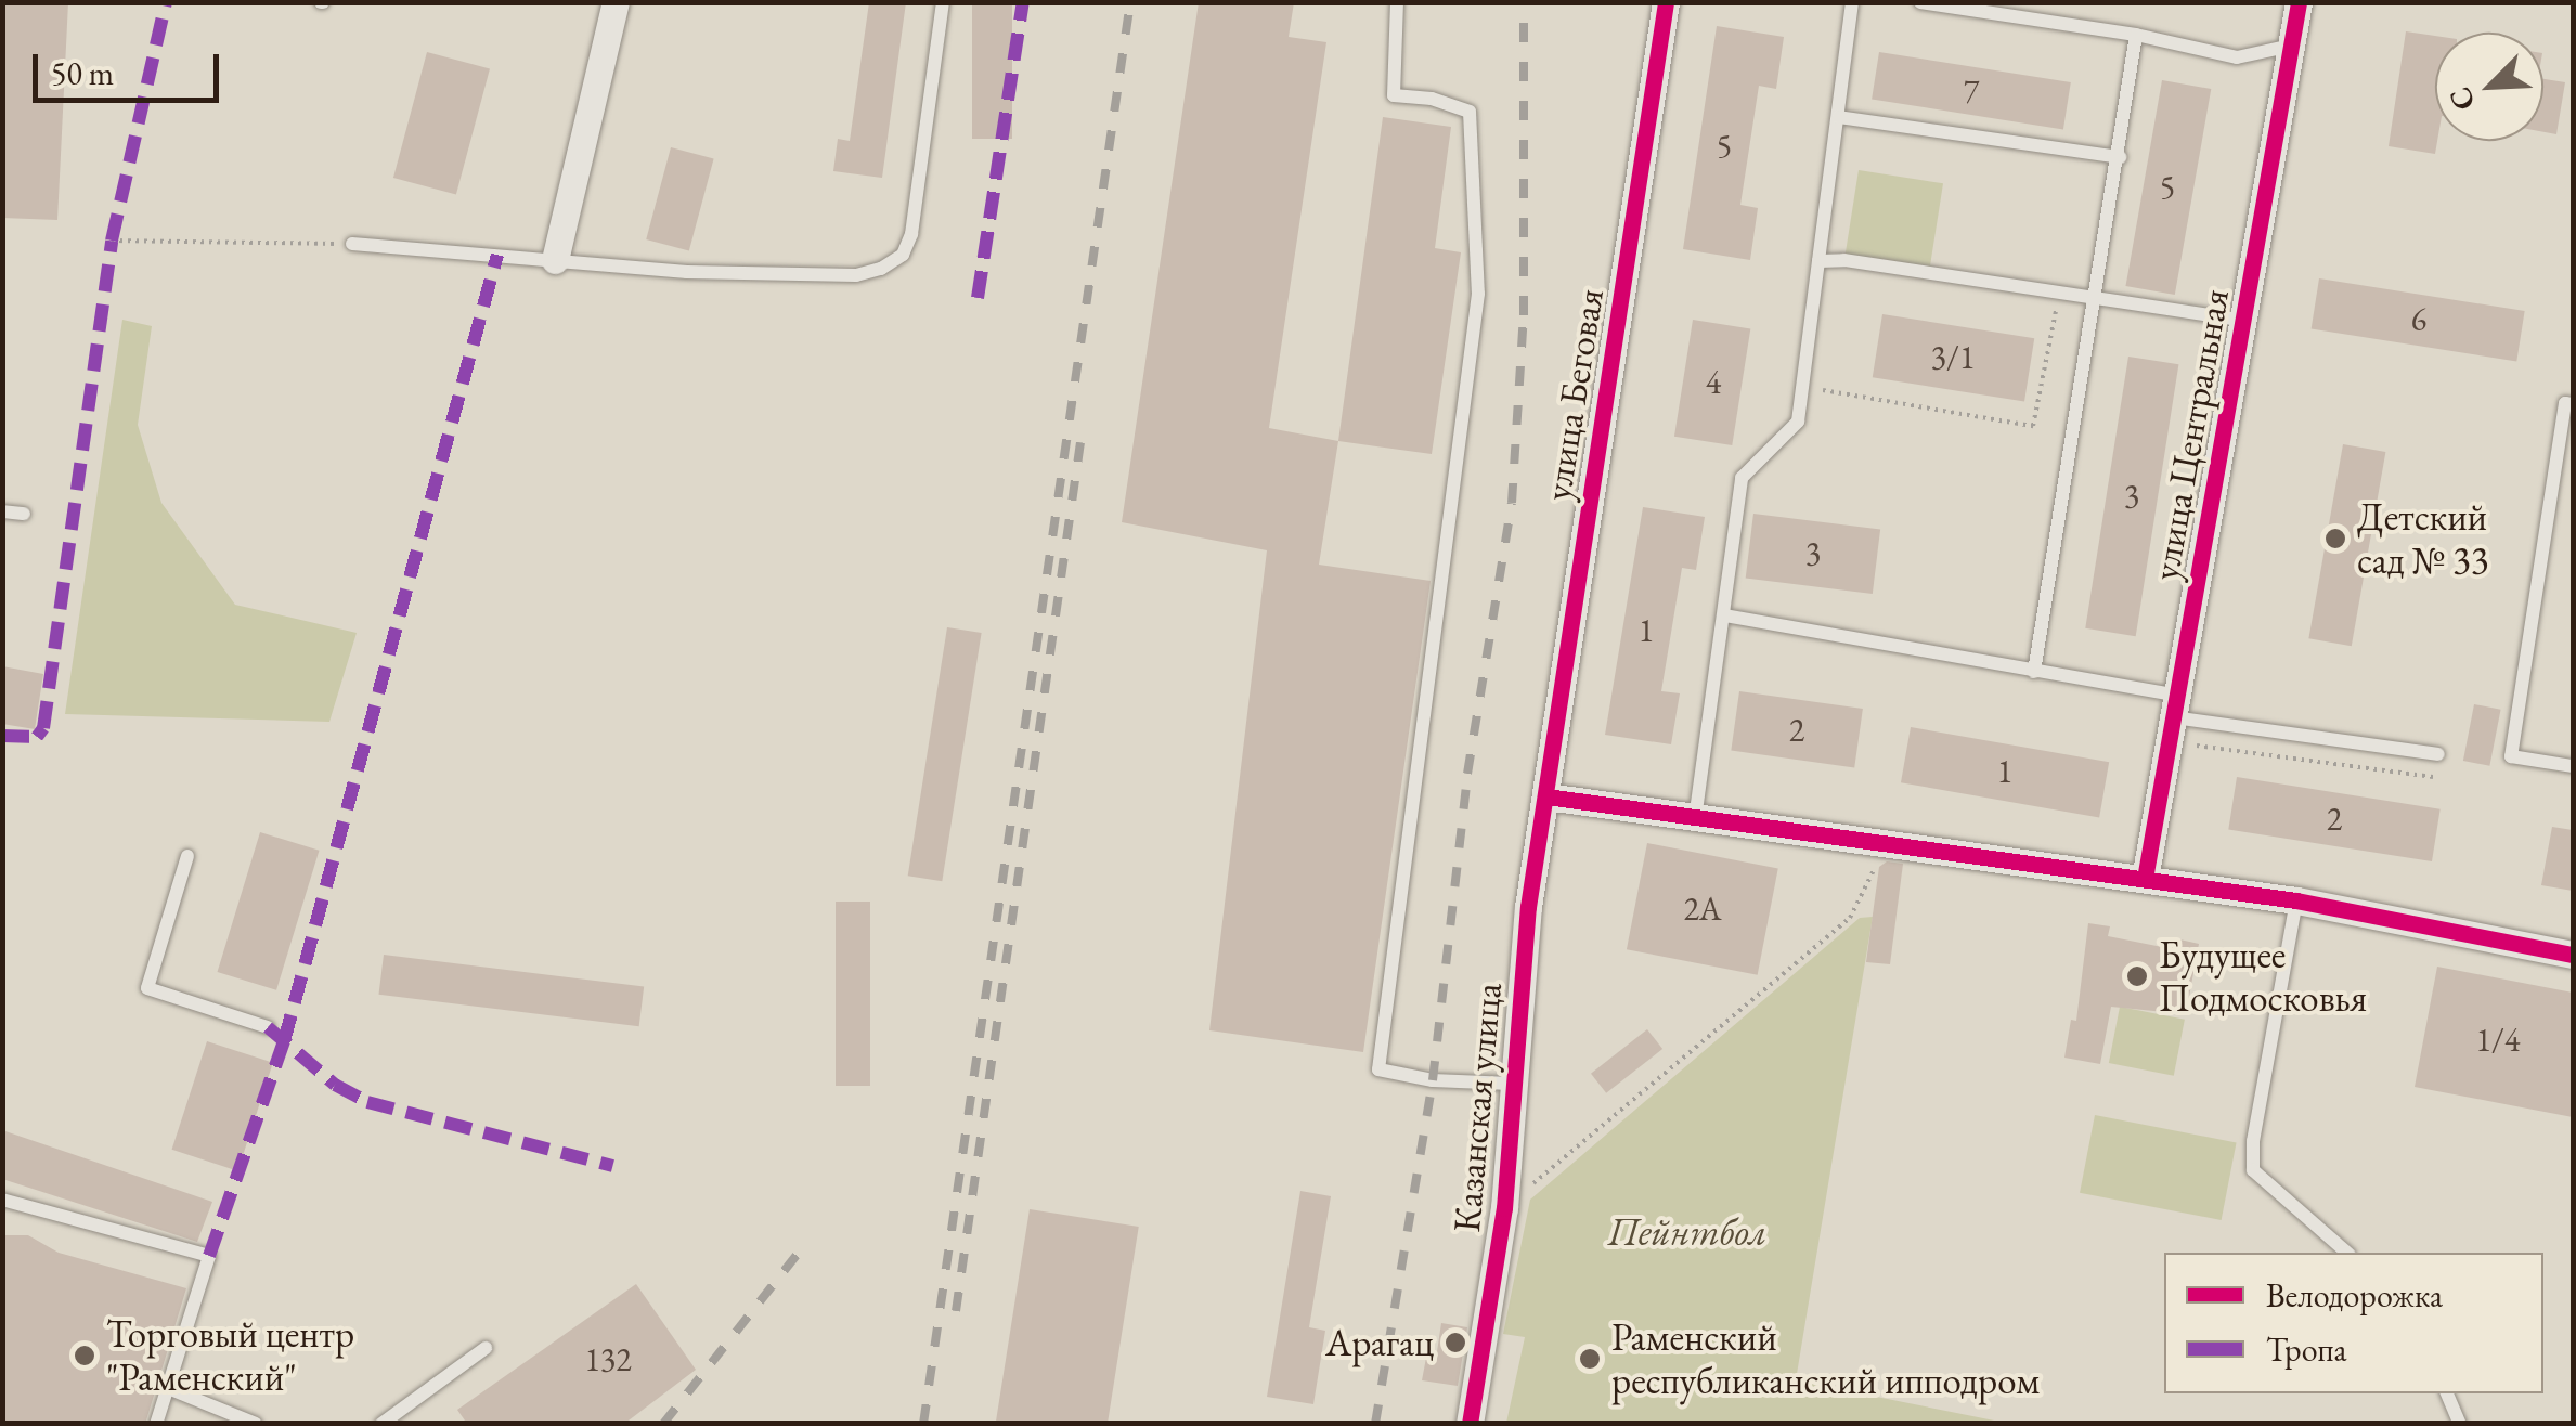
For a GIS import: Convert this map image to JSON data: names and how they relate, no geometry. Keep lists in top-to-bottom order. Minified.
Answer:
{"streets":{"street":["улица Беговая","улица Центральная","Казанская улица"]},"crossings":[["улица Беговая","Казанская улица"]],"parks":["Пейнтбол"],"places":["Детский сад № 33","Будущее Подмосковья","Арагац","Торговый центр \"Раменский\"","Раменский республиканский ипподром"],"house_numbers":["7","5","5","6","3/1","4","3","3","1","2","1","2","2А","1/4","132"],"legend":["Велодорожка","Тропа"],"scale_bar":"50 m","north":"bottom left"}
